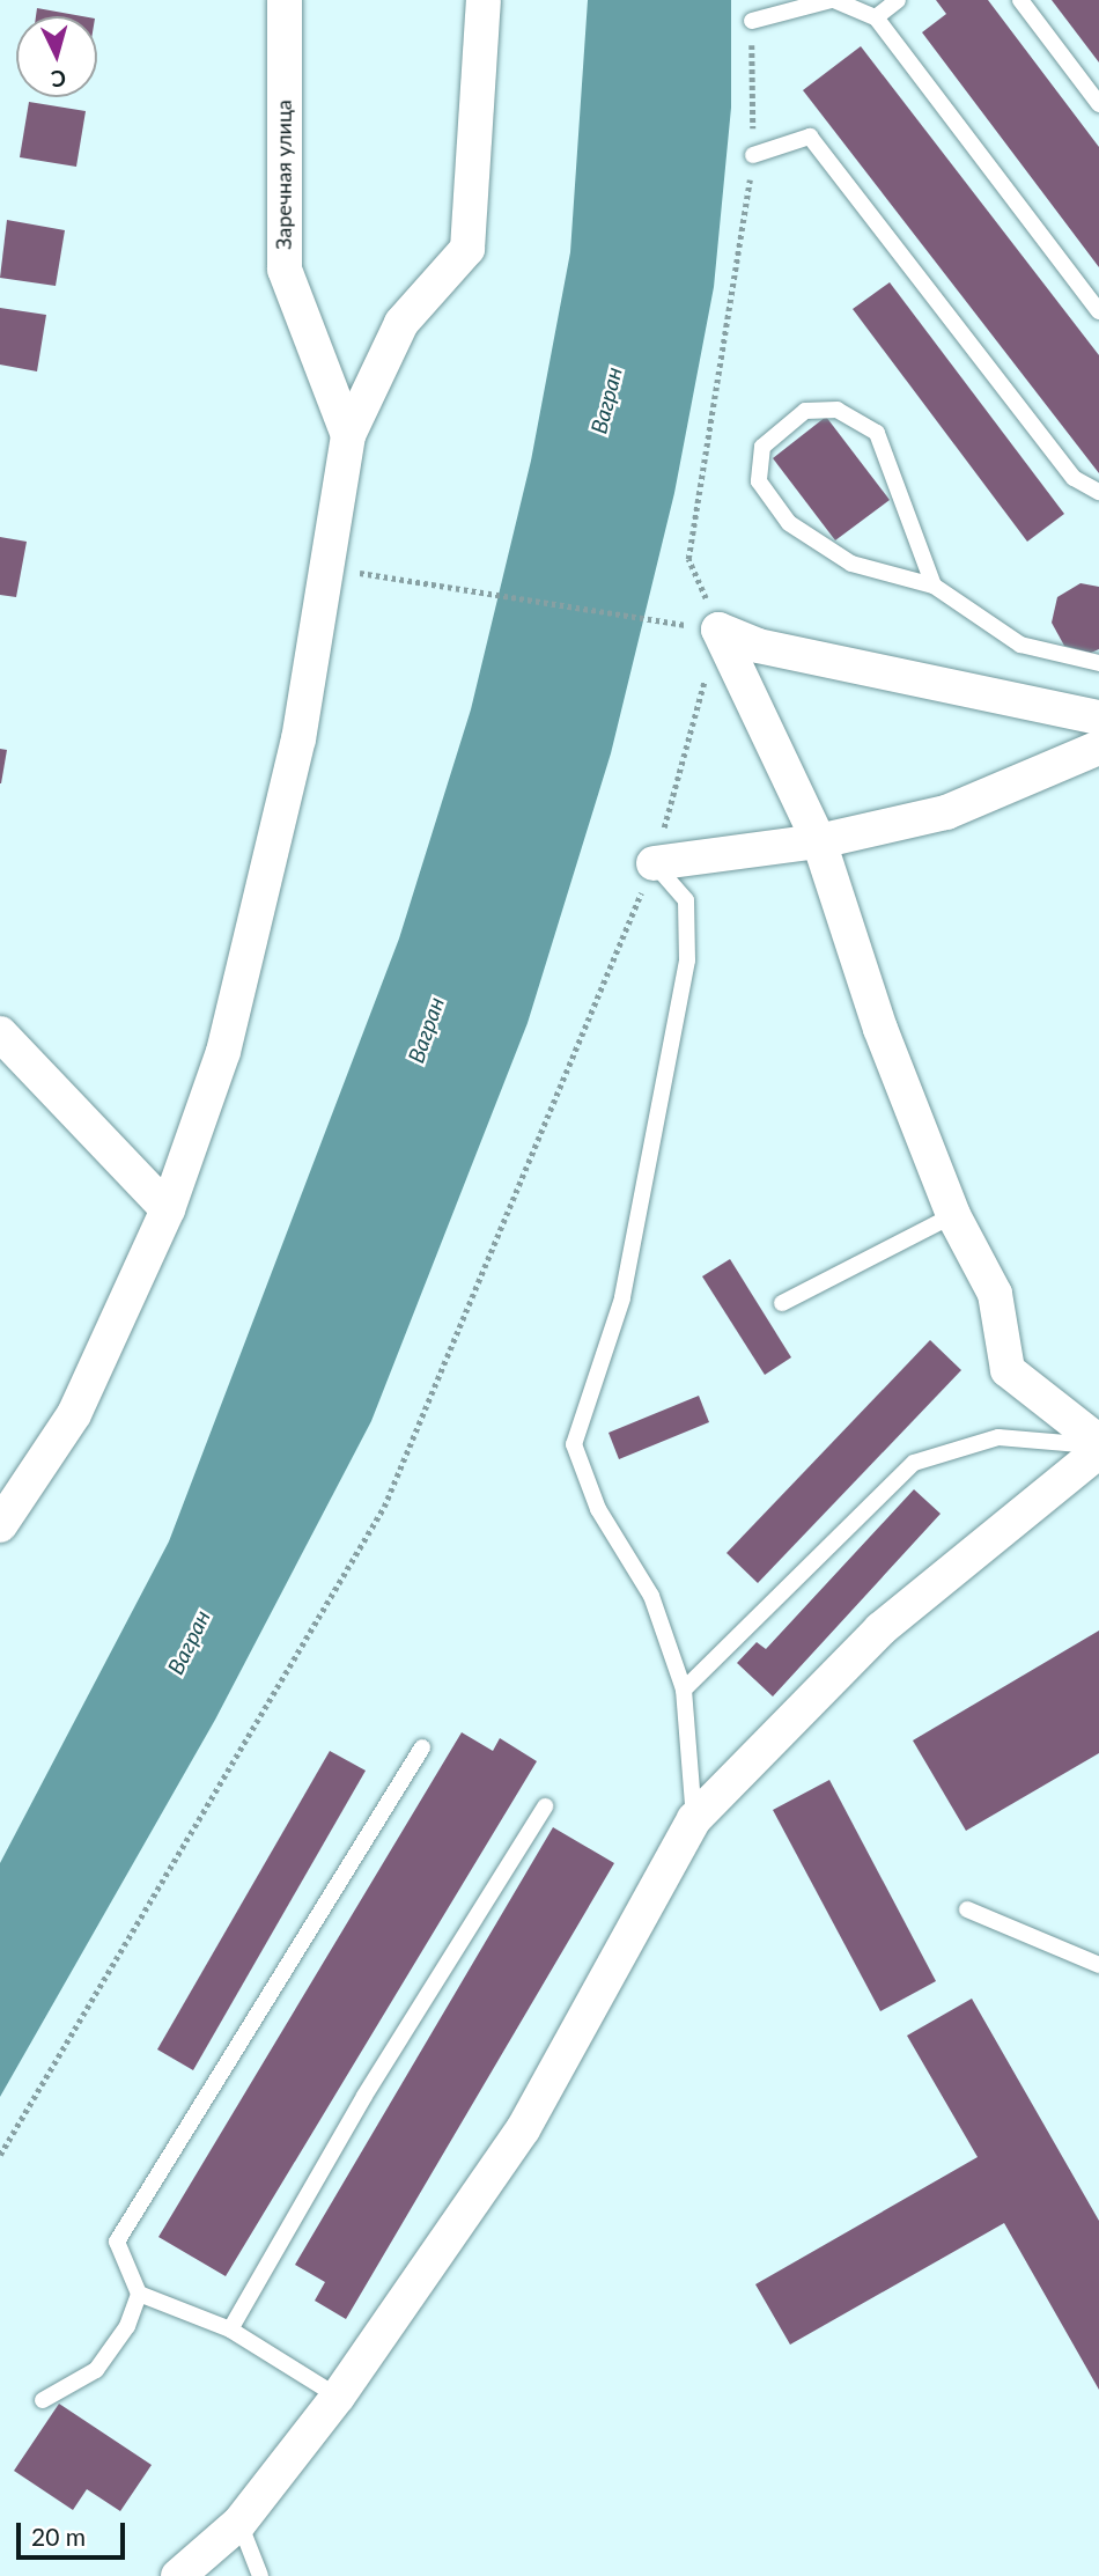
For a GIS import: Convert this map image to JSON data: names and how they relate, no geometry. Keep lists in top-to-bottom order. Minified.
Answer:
{"streets":{"street":["Заречная улица"]},"water":["Вагран"],"scale_bar":"20 m","north":"bottom"}
